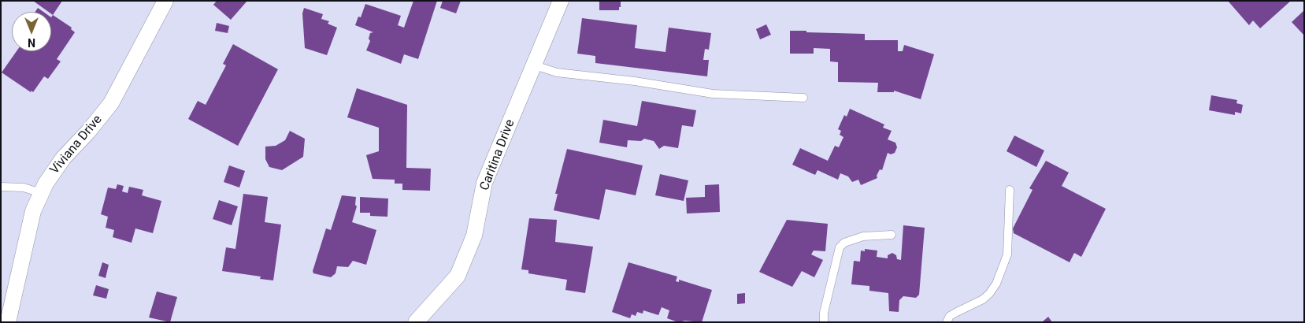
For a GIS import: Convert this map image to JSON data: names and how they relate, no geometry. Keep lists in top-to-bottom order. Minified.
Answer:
{"streets":{"street":["Viviana Drive","Caritina Drive"]},"north":"bottom"}
